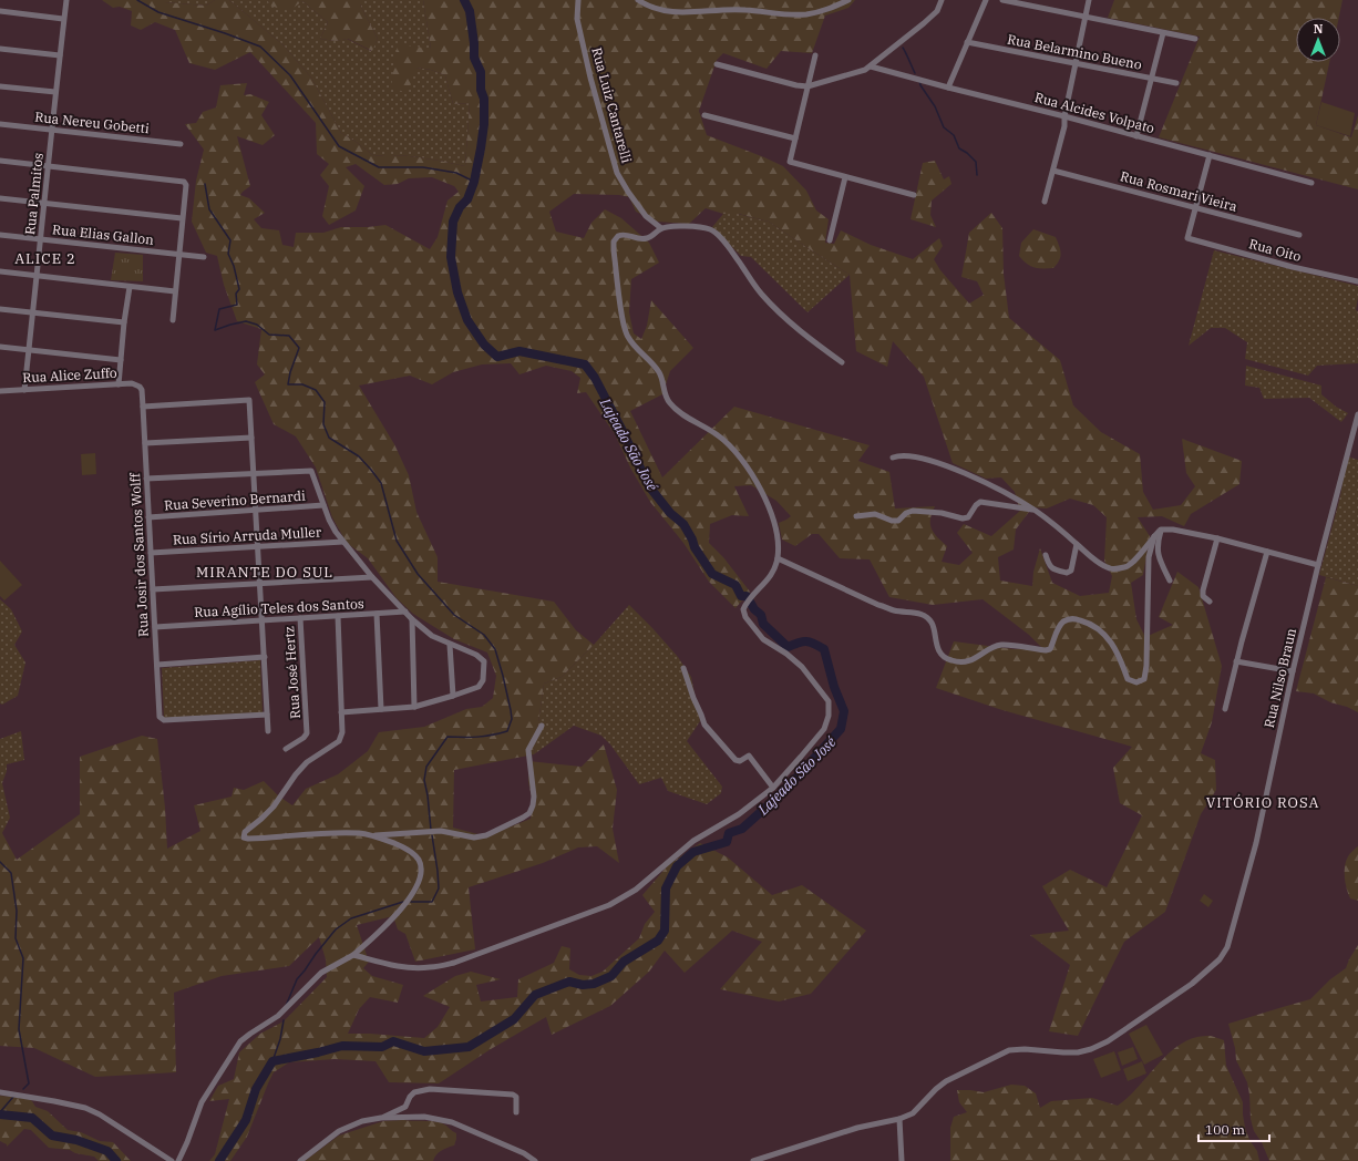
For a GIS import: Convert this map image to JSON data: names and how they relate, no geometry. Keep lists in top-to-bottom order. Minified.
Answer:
{"streets":{"street":["Rua Belarmino Bueno","Rua Luiz Cantarelli","Rua Alcides Volpato","Rua Nereu Gobetti","Rua Rosmari Vieira","Rua Palmitos","Rua Elias Gallon","Rua Oito","Rua Alice Zuffo","Rua Severino Bernardi","Rua Sírio Arruda Muller","Rua Josir dos Santos Wolff","Rua Agílio Teles dos Santos","Rua José Hertz","Rua Nilso Braun"]},"crossings":[["Rua Nereu Gobetti","Rua Palmitos"],["Rua Rosmari Vieira","Rua Oito"],["Rua Palmitos","Rua Elias Gallon"],["Rua Palmitos","Rua Alice Zuffo"],["Rua Alice Zuffo","Rua Josir dos Santos Wolff"],["Rua Severino Bernardi","Rua Josir dos Santos Wolff"],["Rua Sírio Arruda Muller","Rua Josir dos Santos Wolff"],["Rua Josir dos Santos Wolff","Rua Agílio Teles dos Santos"],["Rua Agílio Teles dos Santos","Rua José Hertz"]],"districts":["ALICE 2","MIRANTE DO SUL","VITÓRIO ROSA"],"water":["Lajeado São José"],"scale_bar":"100 m","north":"top"}
